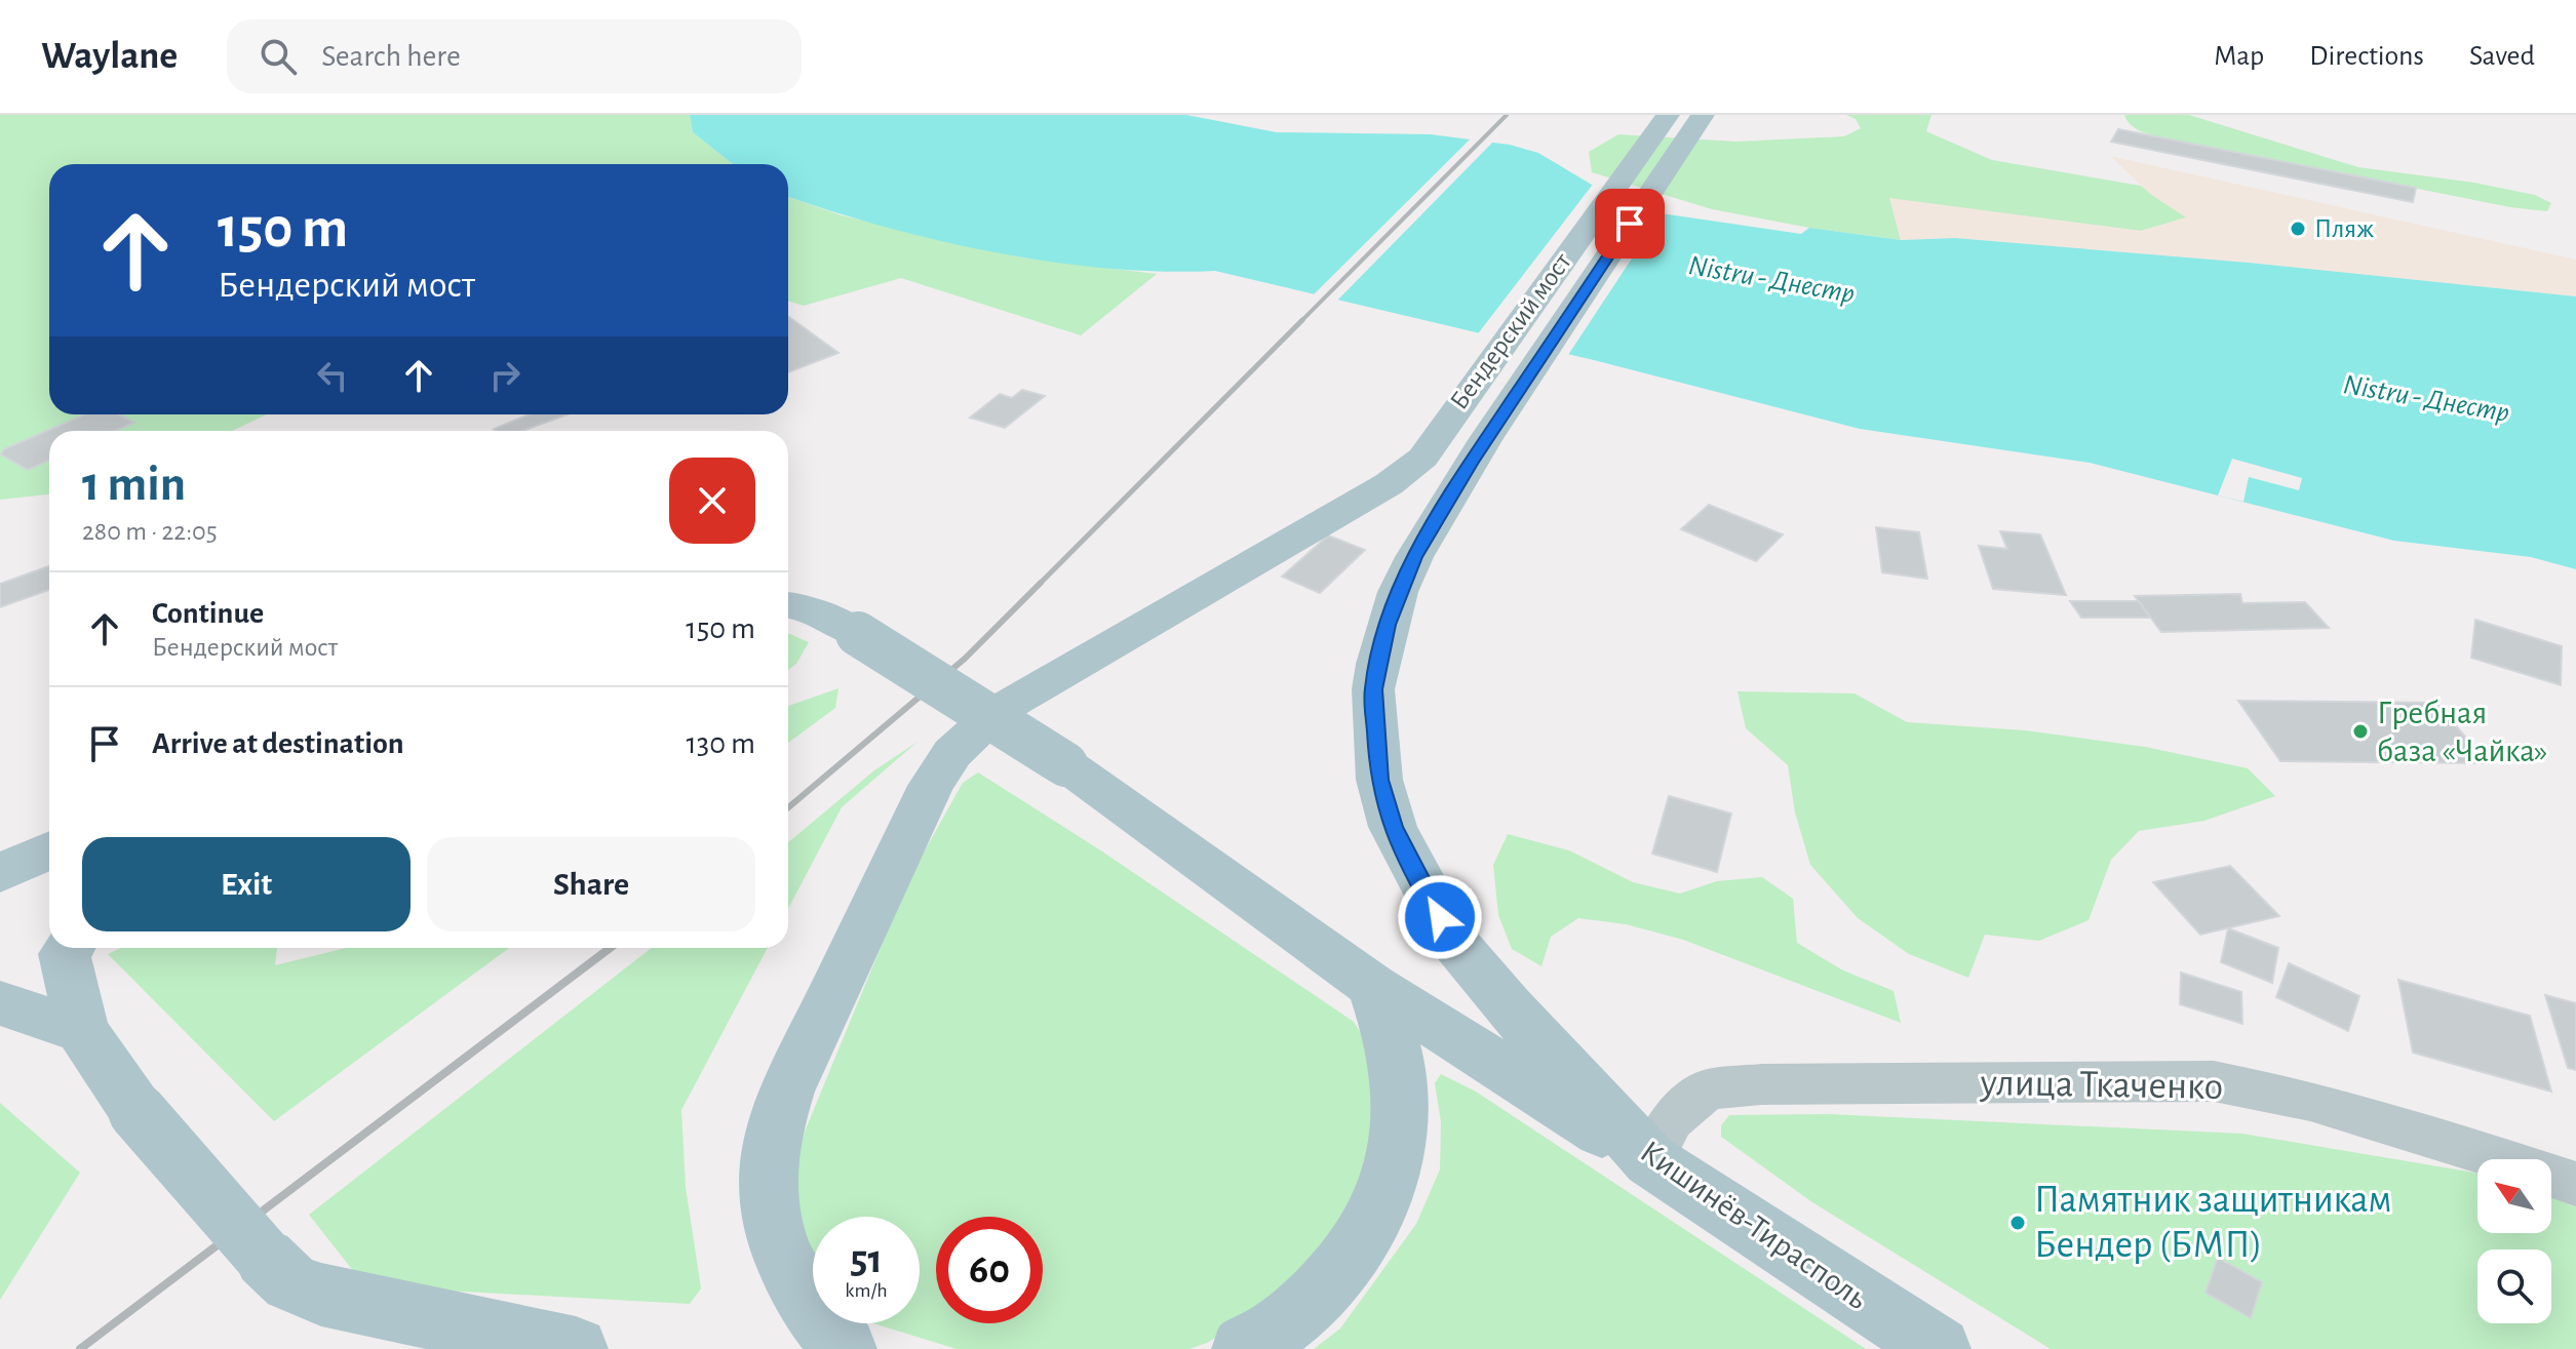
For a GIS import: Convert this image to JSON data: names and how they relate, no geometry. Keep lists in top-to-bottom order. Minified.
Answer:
{"streets":{"main road":["Бендерский мост","Кишинёв-Тирасполь"],"street":["улица Ткаченко"]},"crossings":[["Бендерский мост","Кишинёв-Тирасполь"],["улица Ткаченко","Кишинёв-Тирасполь"]],"water":["Nistru - Днестр"],"places":["Пляж","Гребная база «Чайка»","Памятник защитникам Бендер (БМП)"],"north":"top left","page":{"header":"Waylane","search":"Search here","nav":["Map","Directions","Saved"],"turn":["150 m","Бендерский мост"],"heading":["1 min","280 m · 22:05"],"list":[{"name":"Continue","note":"Бендерский мост","value":"150 m"},{"name":"Arrive at destination","value":"130 m"}],"buttons":["Exit","Share"],"speed":"51 km/h","limit":"60"}}
